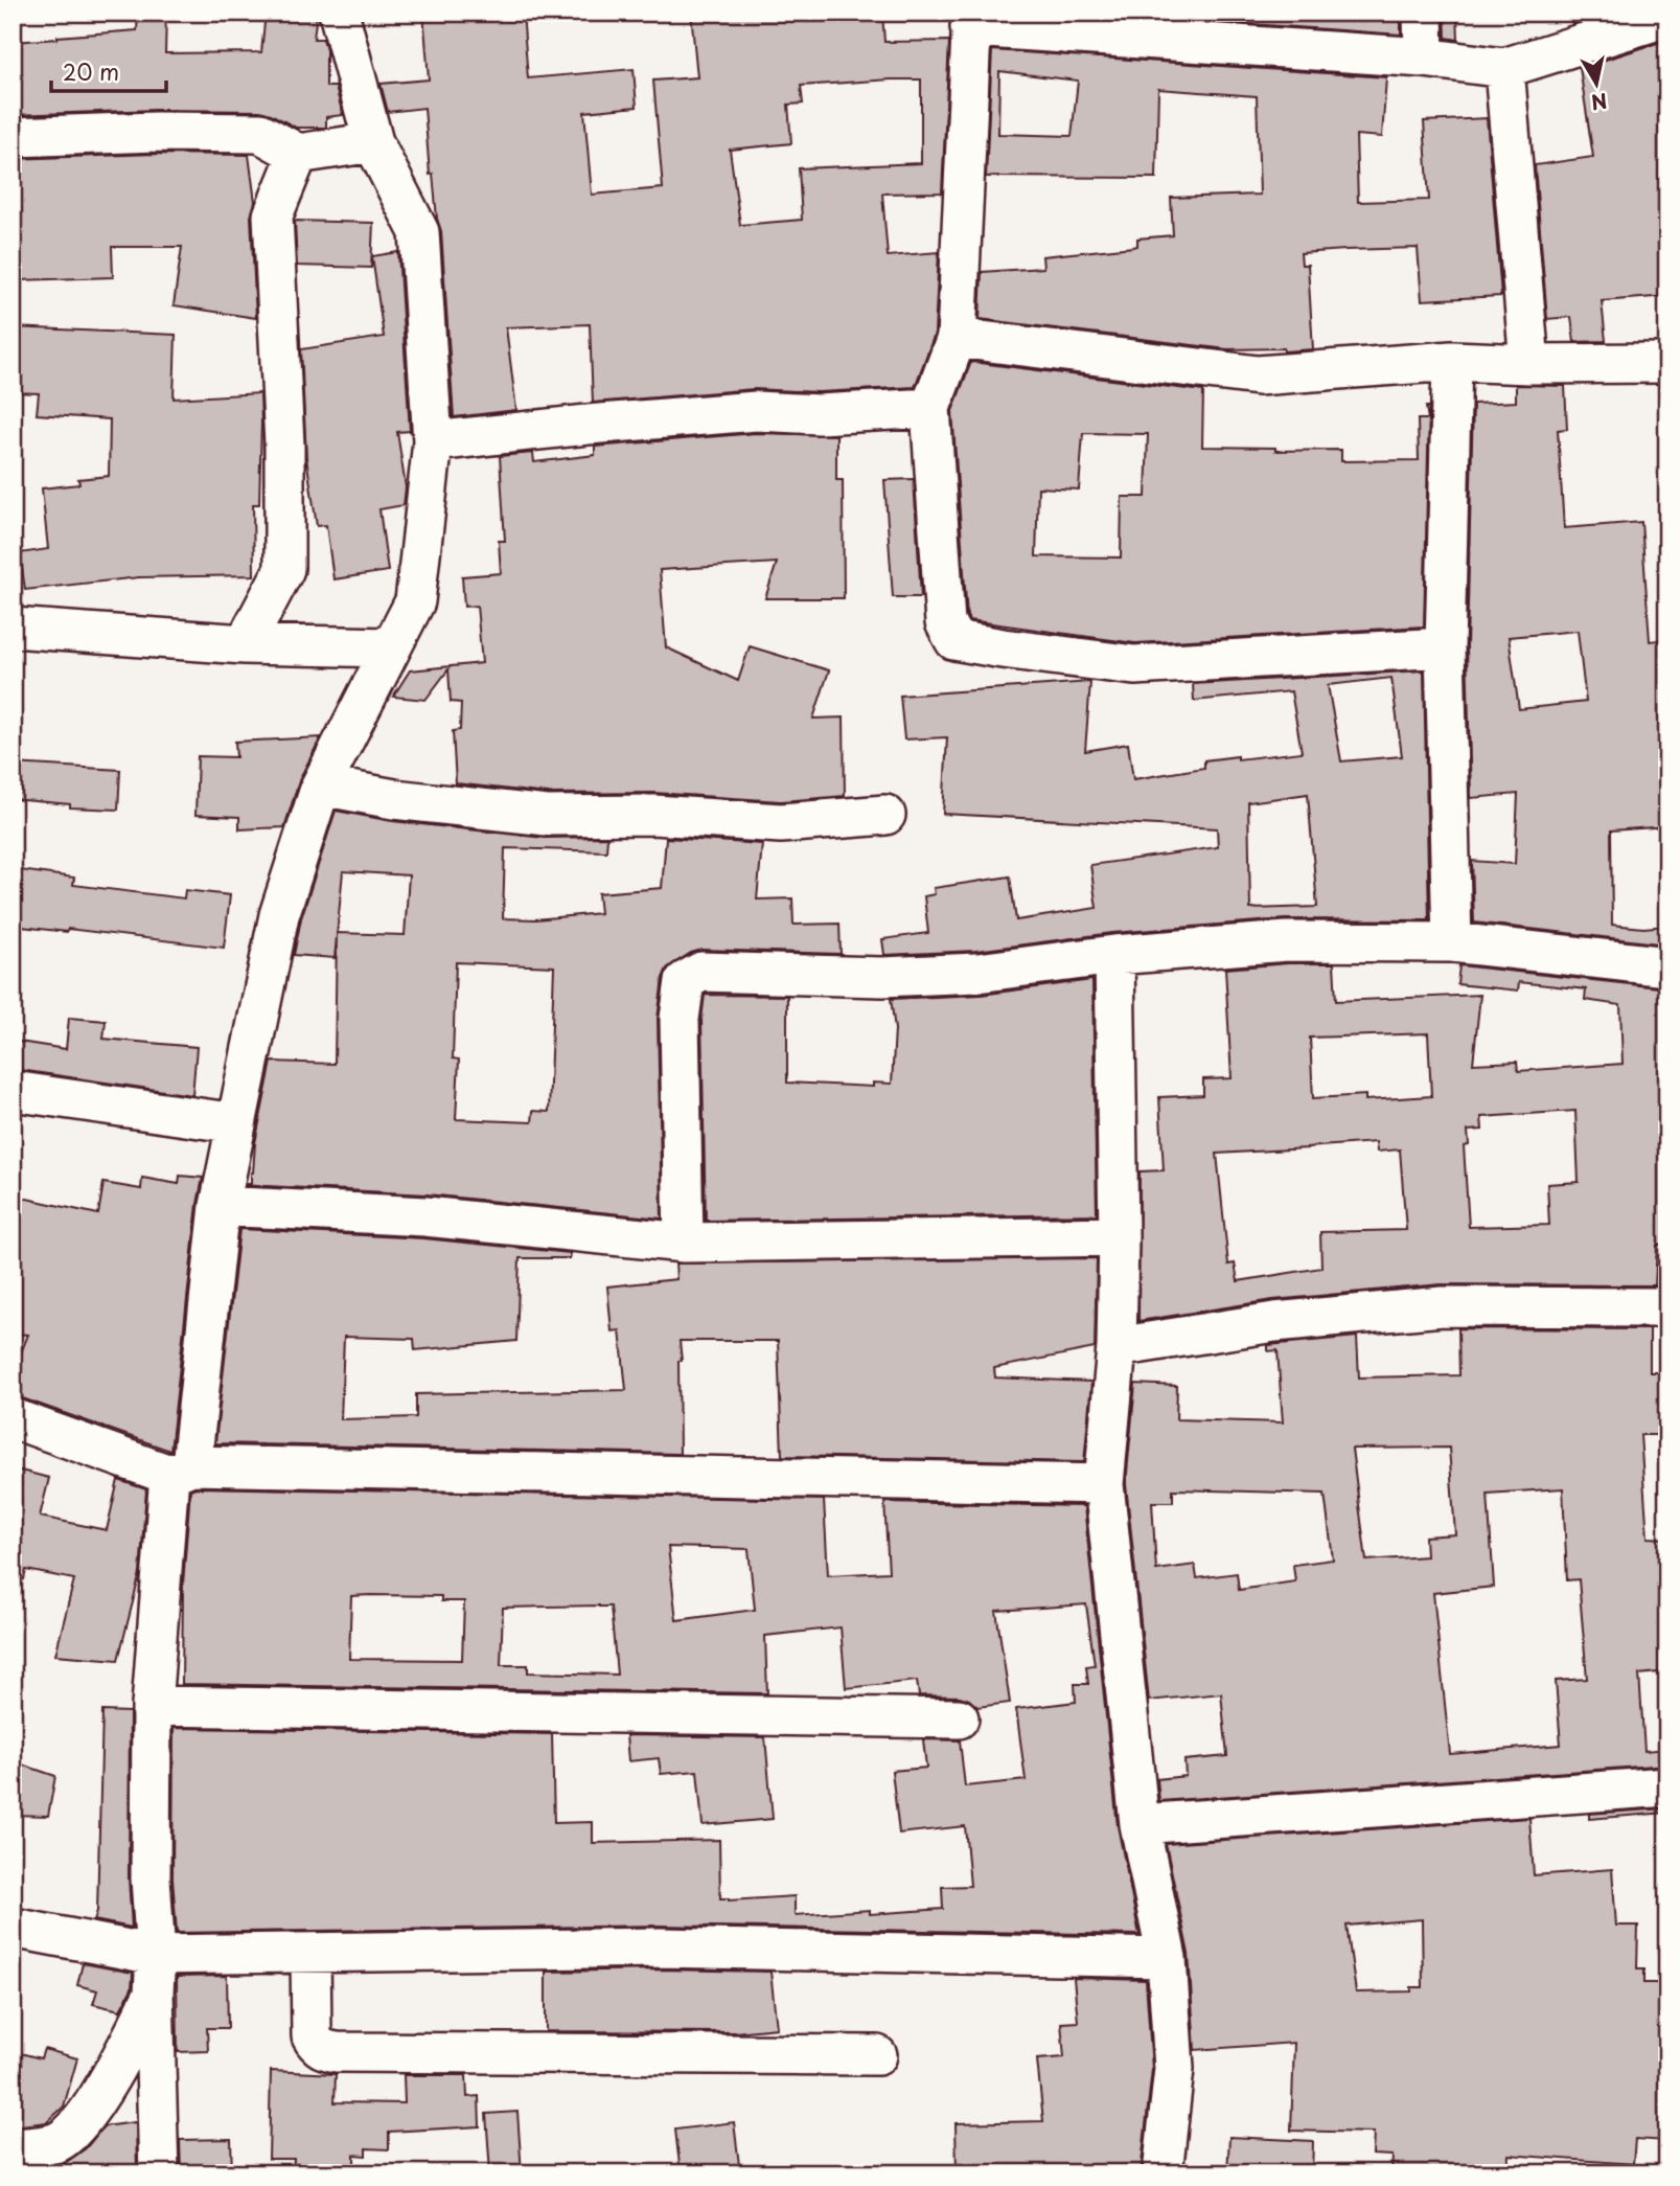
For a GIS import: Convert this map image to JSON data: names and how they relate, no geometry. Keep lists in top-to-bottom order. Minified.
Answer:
{"scale_bar":"20 m","north":"bottom"}
